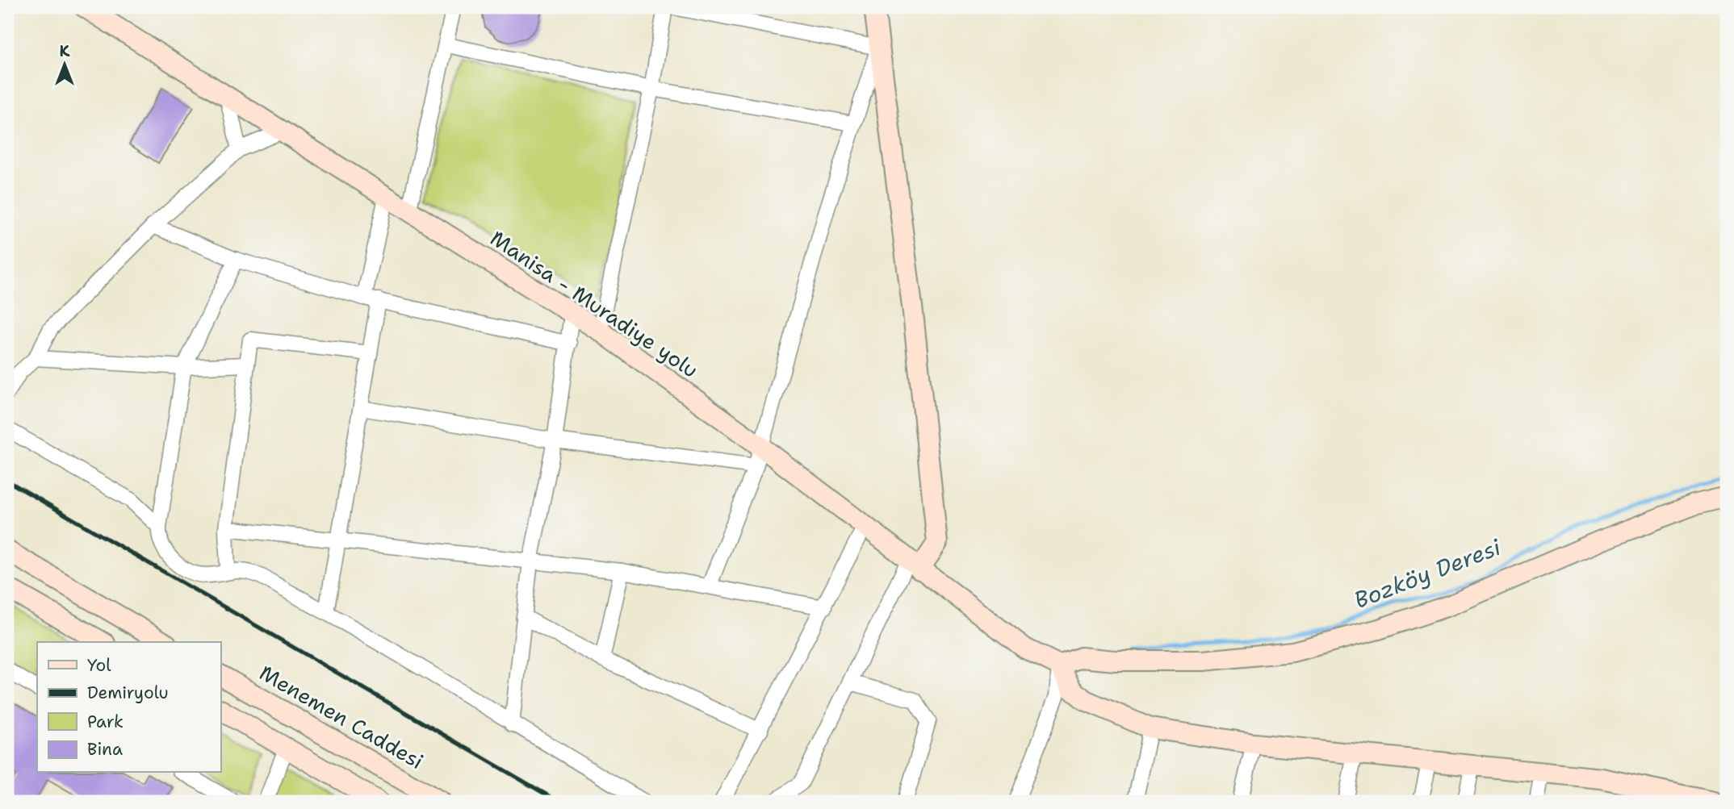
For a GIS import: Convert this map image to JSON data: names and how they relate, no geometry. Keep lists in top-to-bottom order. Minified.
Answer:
{"streets":{"main road":["Manisa - Muradiye yolu","Menemen Caddesi"]},"water":["Bozköy Deresi"],"legend":["Yol","Demiryolu","Park","Bina"],"north":"top"}
